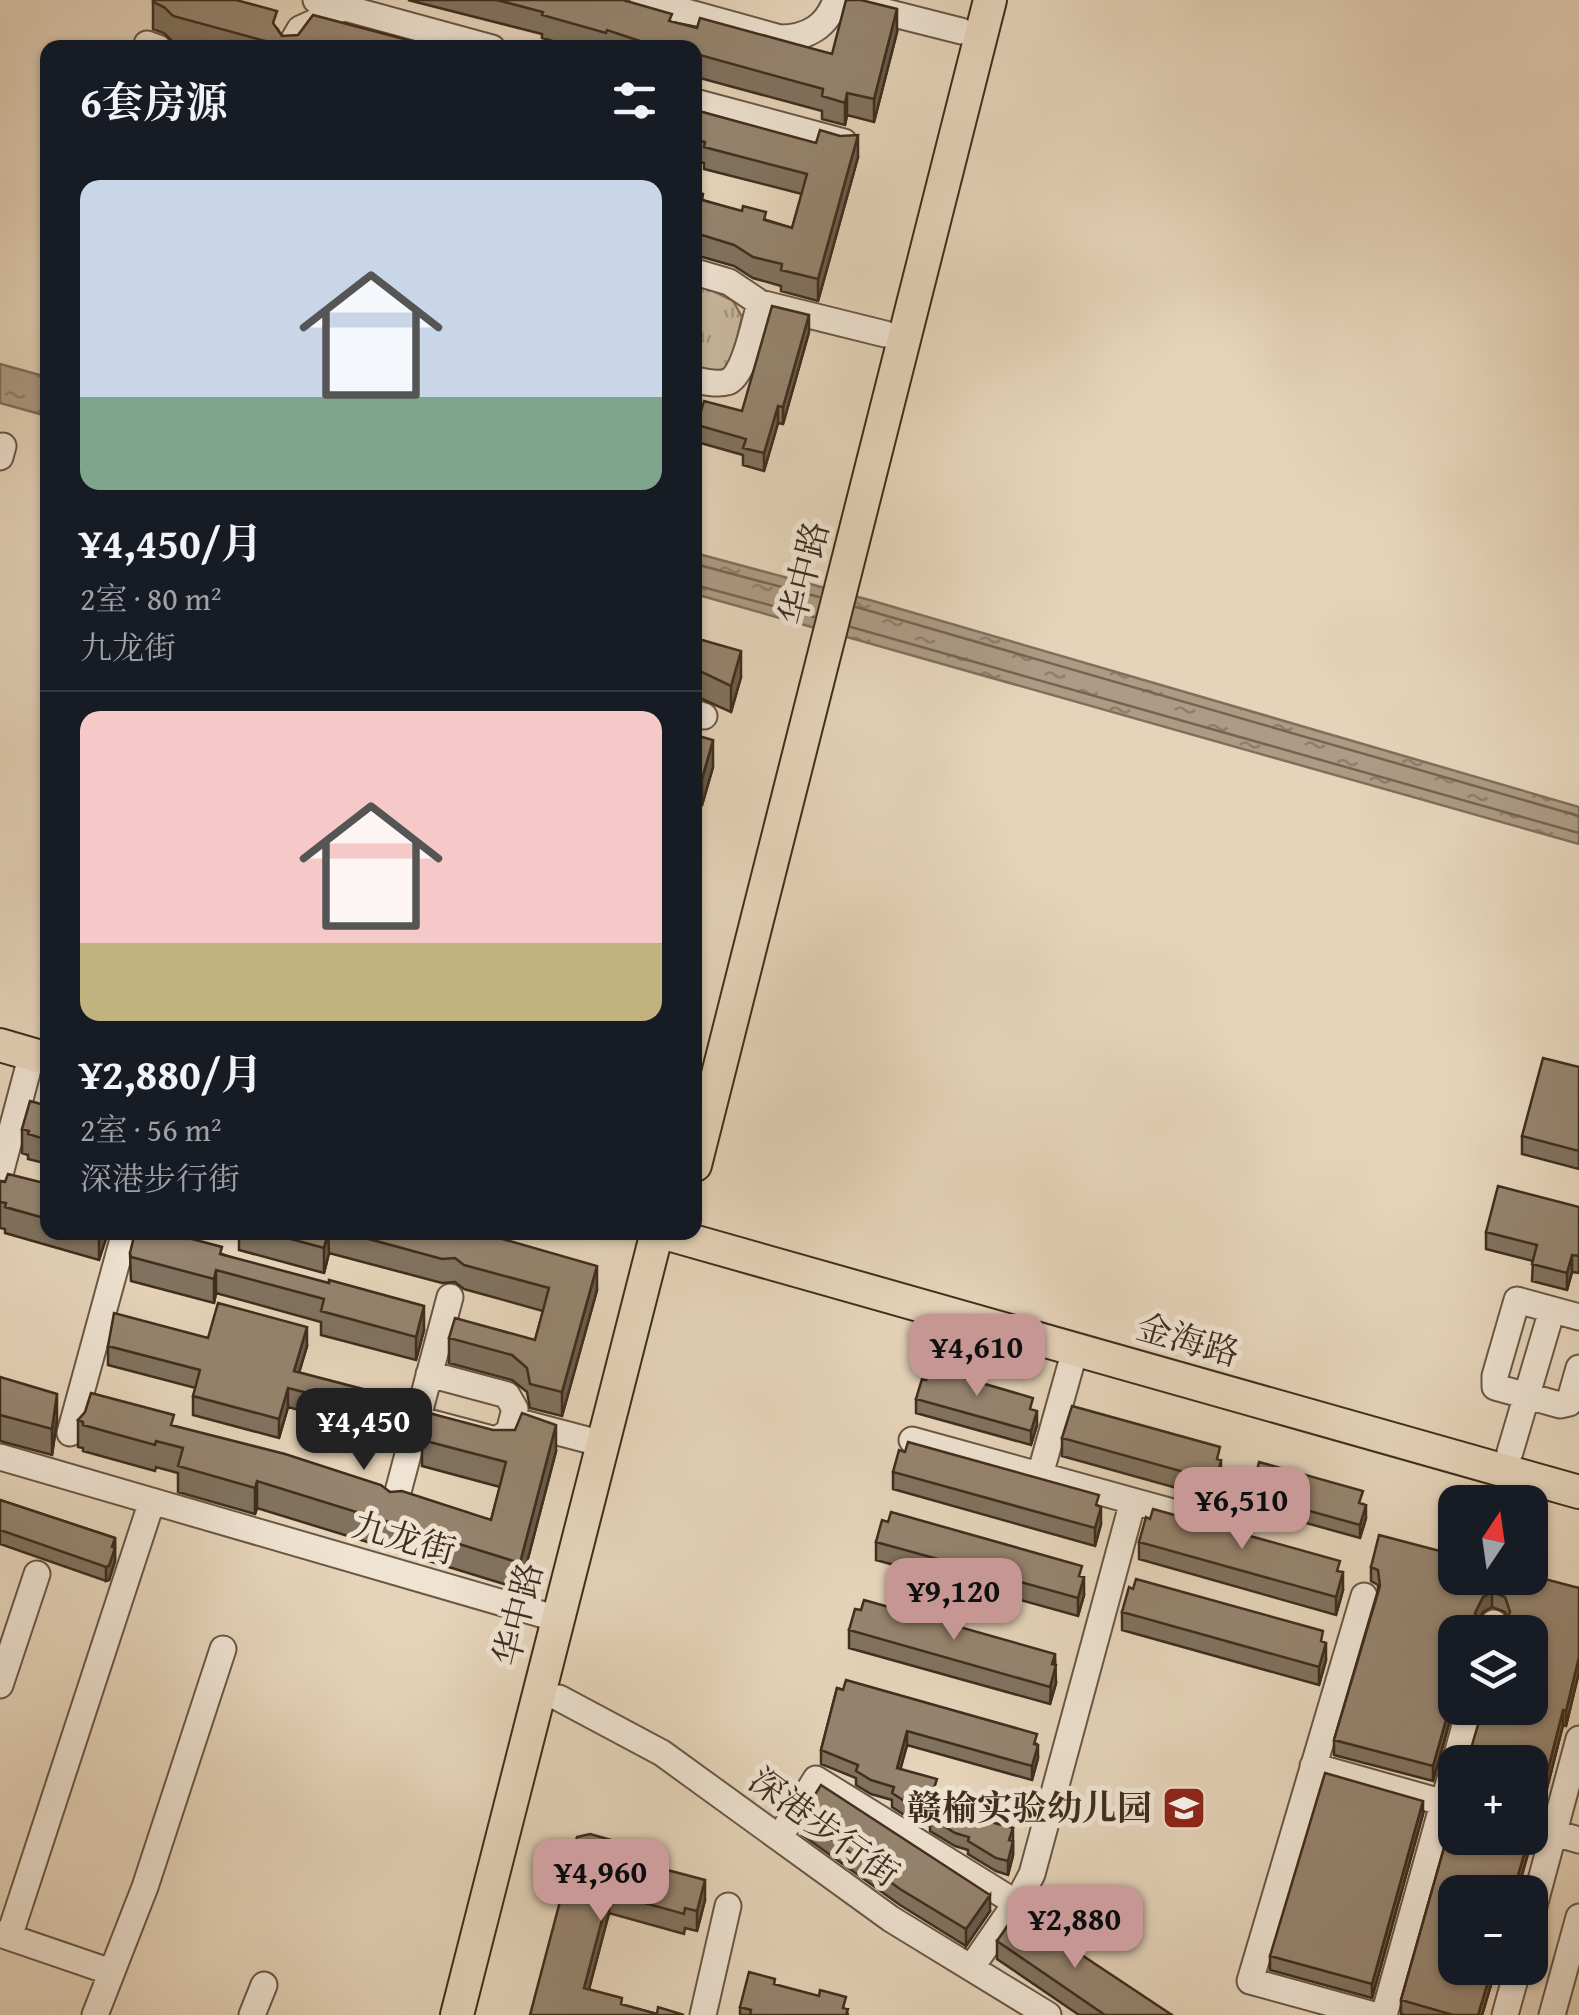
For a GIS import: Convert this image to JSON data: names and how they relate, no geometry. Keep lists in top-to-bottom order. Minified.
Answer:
{"streets":{"main road":["华中路","金海路"],"street":["九龙街","深港步行街"]},"crossings":[["华中路","九龙街"],["华中路","深港步行街"]],"places":{"school or university":["赣榆实验幼儿园"]},"north":"top","page":{"heading":"6套房源","list":[{"name":"¥4,450/月","note":"2室 · 80 m² · 九龙街"},{"name":"¥2,880/月","note":"2室 · 56 m² · 深港步行街"}],"price":["¥4,610","¥4,450","¥6,510","¥9,120","¥4,960","¥2,880"],"map_buttons":["+","−"]}}
